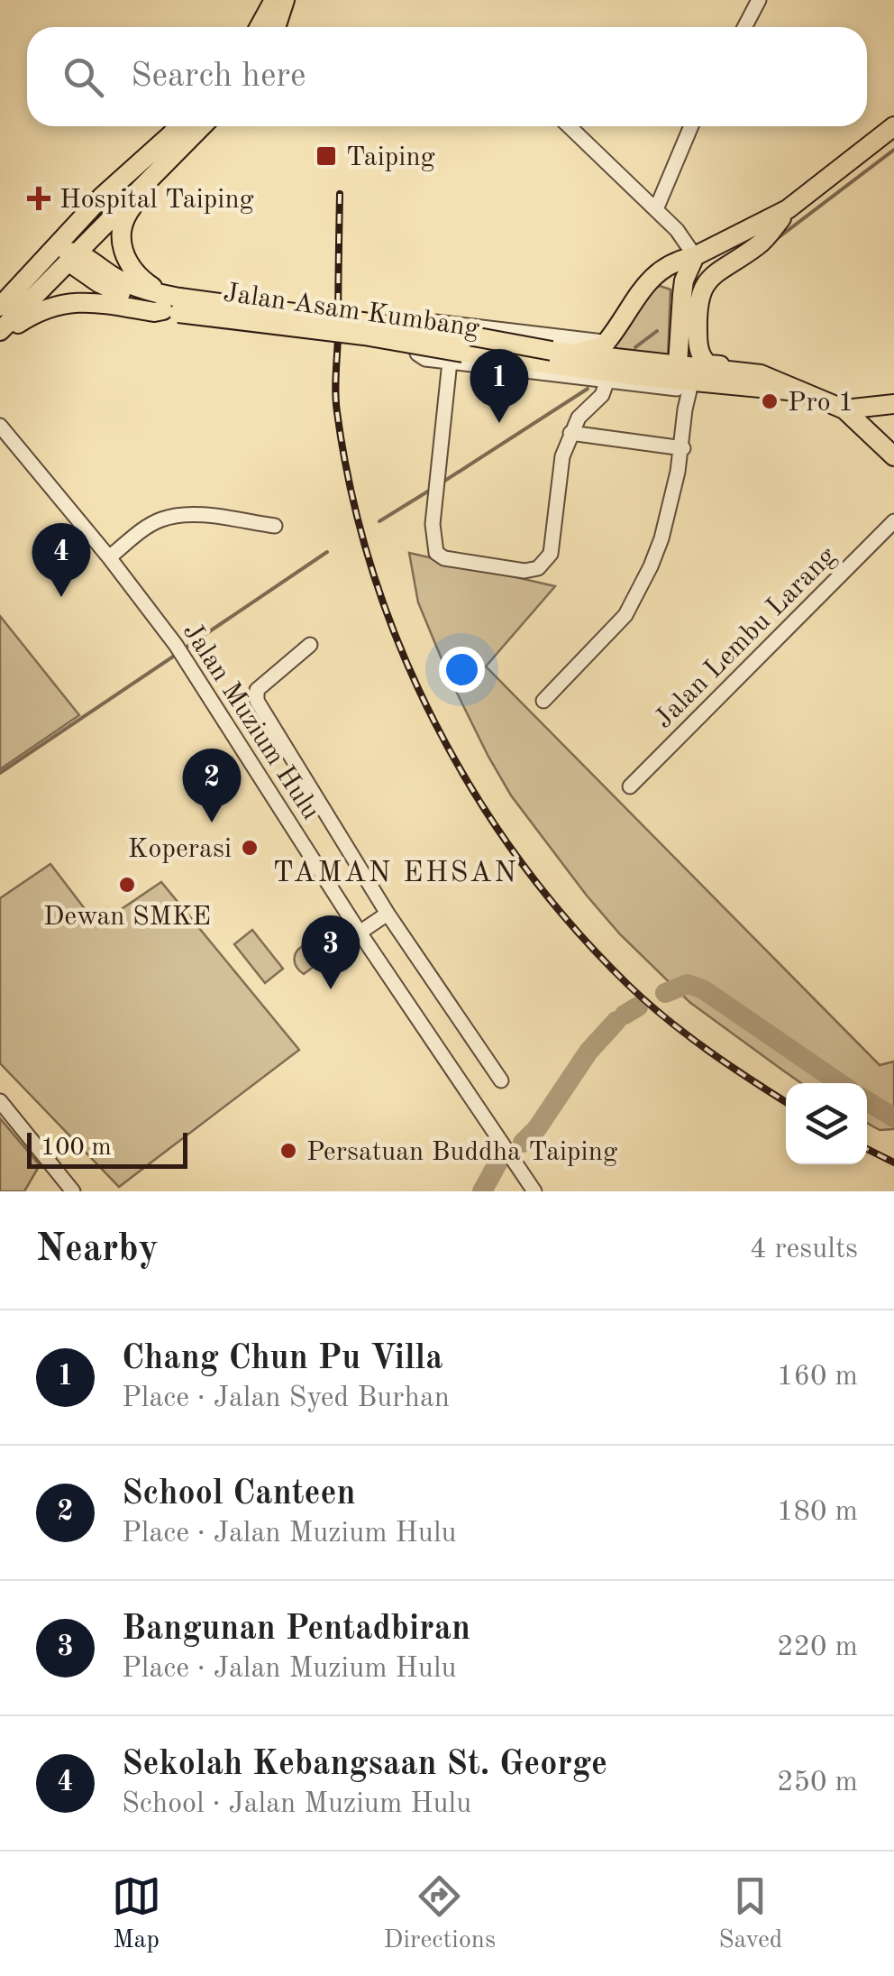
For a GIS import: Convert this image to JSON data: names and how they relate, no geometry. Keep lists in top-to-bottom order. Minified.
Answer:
{"streets":{"main road":["Jalan Asam Kumbang"],"street":["Jalan Lembu Larang","Jalan Muzium Hulu"]},"districts":["TAMAN EHSAN"],"places":{"transit":["Taiping"],"health":["Hospital Taiping"],"other":["Pro 1","Koperasi","Dewan SMKE","Persatuan Buddha Taiping"]},"scale_bar":"100 m","page":{"search":"Search here","pins":["1","4","2","3"],"scale":"100 m","heading":["Nearby","4 results"],"list":[{"mark":"1","name":"Chang Chun Pu Villa","note":"Place · Jalan Syed Burhan","value":"160 m"},{"mark":"2","name":"School Canteen","note":"Place · Jalan Muzium Hulu","value":"180 m"},{"mark":"3","name":"Bangunan Pentadbiran","note":"Place · Jalan Muzium Hulu","value":"220 m"},{"mark":"4","name":"Sekolah Kebangsaan St. George","note":"School · Jalan Muzium Hulu","value":"250 m"}],"nav":["Map","Directions","Saved"]}}
